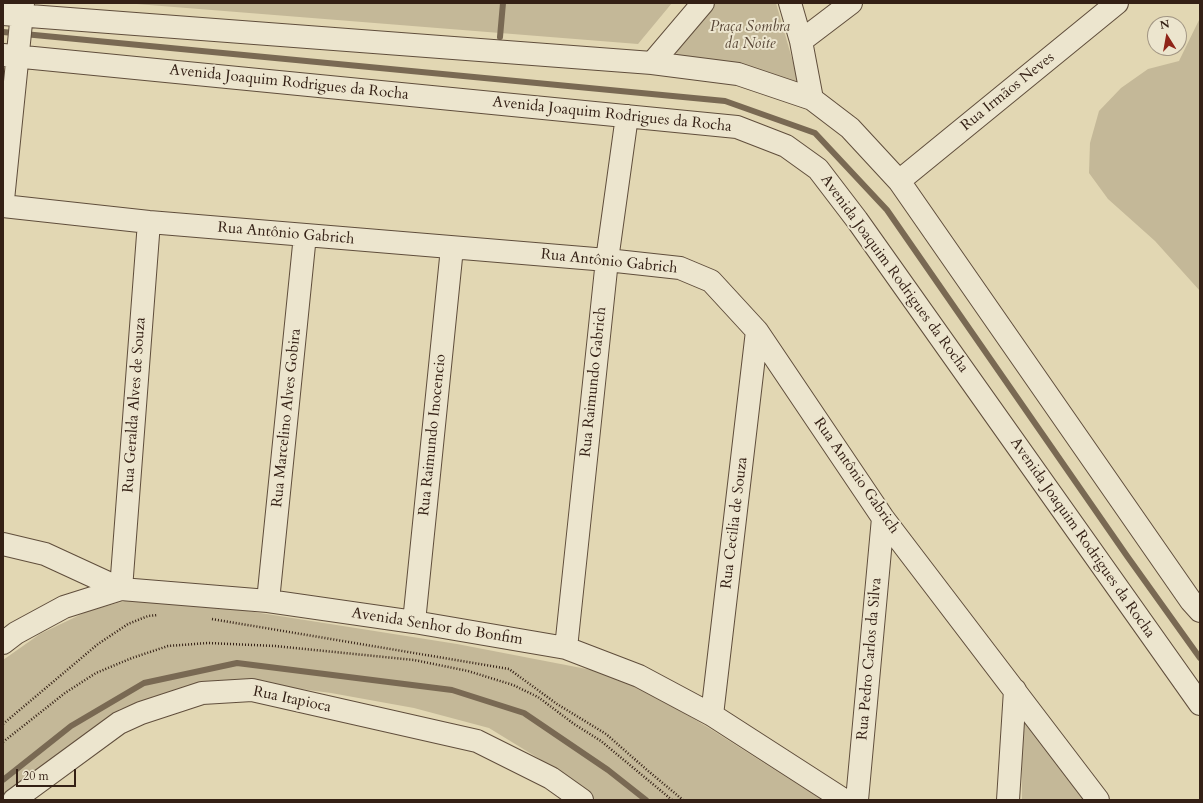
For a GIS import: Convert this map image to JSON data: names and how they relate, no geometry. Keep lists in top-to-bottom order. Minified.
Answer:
{"streets":{"street":["Avenida Joaquim Rodrigues da Rocha","Rua Irmãos Neves","Rua Antônio Gabrich","Rua Raimundo Gabrich","Rua Geralda Alves de Souza","Rua Marcelino Alves Gobira","Rua Raimundo Inocencio","Rua Cecilia de Souza","Avenida Senhor do Bonfim","Rua Pedro Carlos da Silva","Rua Itapioca"]},"crossings":[["Avenida Joaquim Rodrigues da Rocha","Rua Raimundo Gabrich"],["Rua Antônio Gabrich","Rua Raimundo Gabrich"],["Rua Antônio Gabrich","Rua Geralda Alves de Souza"],["Rua Antônio Gabrich","Rua Marcelino Alves Gobira"],["Rua Antônio Gabrich","Rua Raimundo Inocencio"],["Rua Antônio Gabrich","Rua Cecilia de Souza"],["Rua Antônio Gabrich","Rua Pedro Carlos da Silva"],["Rua Raimundo Gabrich","Avenida Senhor do Bonfim"],["Rua Geralda Alves de Souza","Avenida Senhor do Bonfim"],["Rua Marcelino Alves Gobira","Avenida Senhor do Bonfim"],["Rua Raimundo Inocencio","Avenida Senhor do Bonfim"],["Rua Cecilia de Souza","Avenida Senhor do Bonfim"]],"parks":["Praça Sombra da Noite"],"scale_bar":"20 m","north":"top"}
